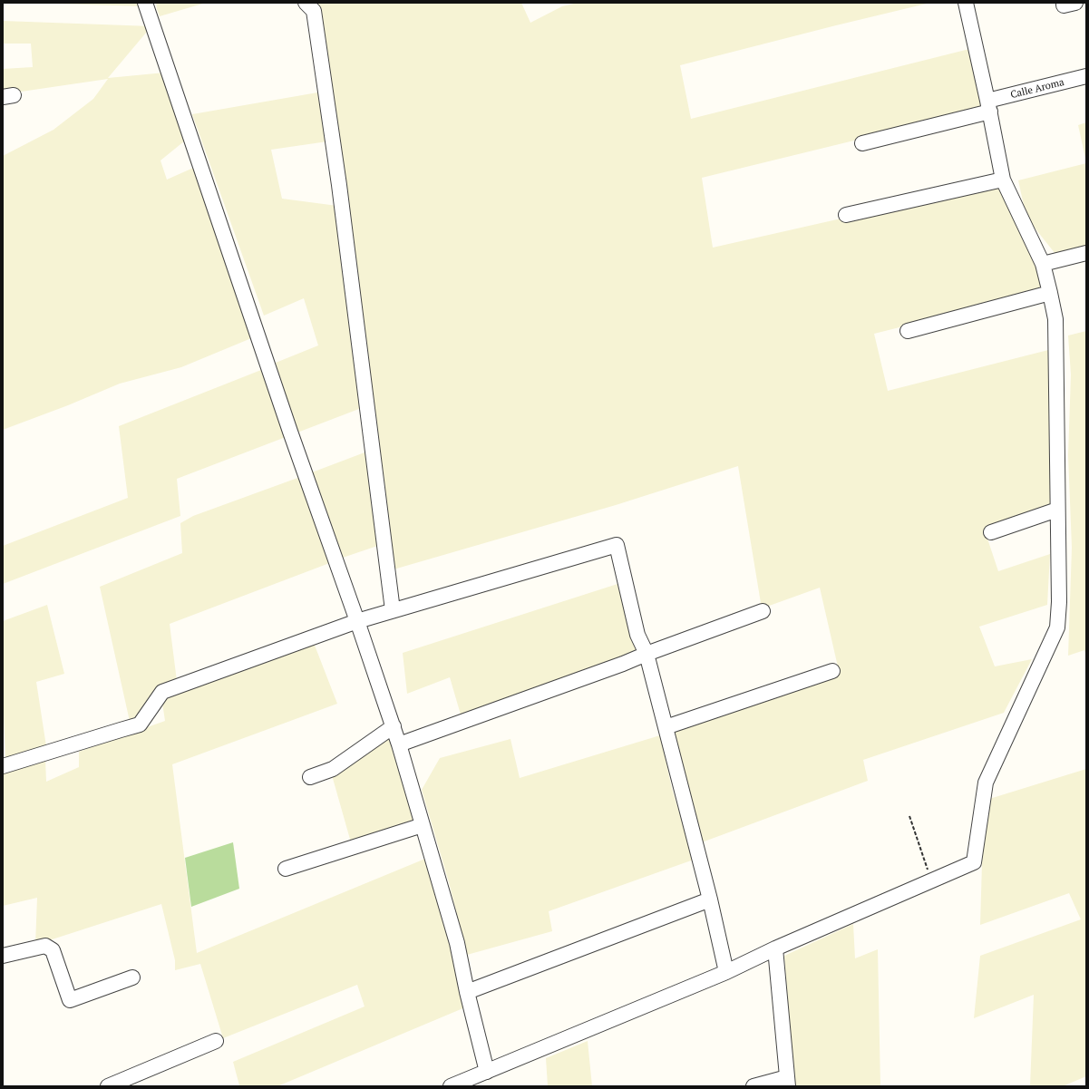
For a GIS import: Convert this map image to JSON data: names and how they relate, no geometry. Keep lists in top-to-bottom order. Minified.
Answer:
{"streets":{"street":["Calle Aroma"]}}
